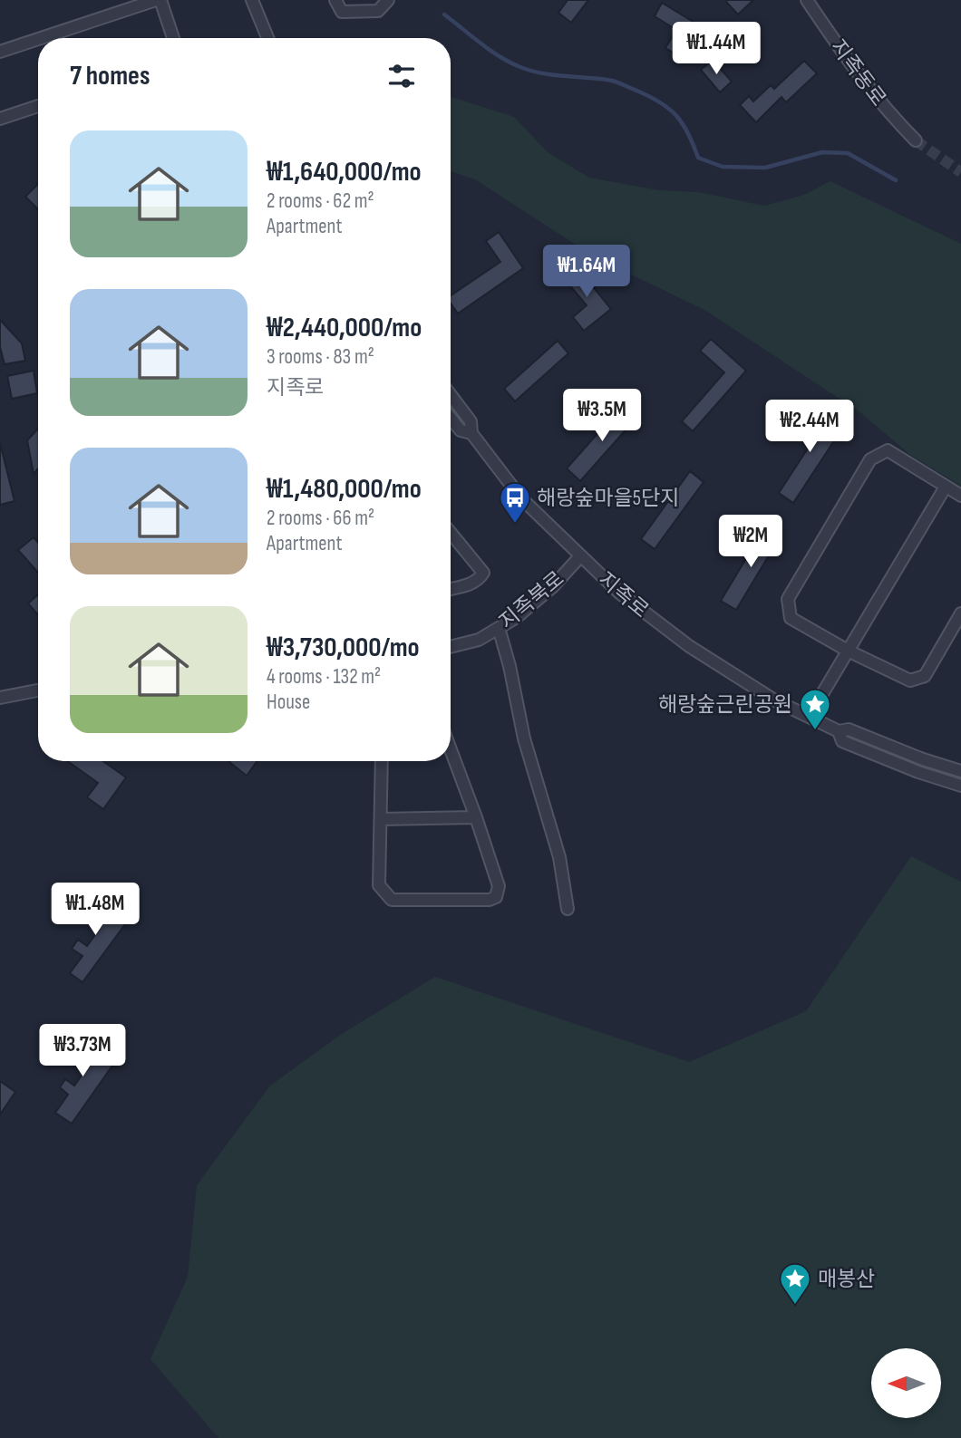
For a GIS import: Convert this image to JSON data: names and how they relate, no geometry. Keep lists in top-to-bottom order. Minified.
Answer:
{"streets":{"street":["지족동로","지족로","지족북로"]},"crossings":[["지족로","지족북로"]],"places":{"bus stop":["해랑숲마을5단지"],"place":["해랑숲근린공원","매봉산"]},"north":"left","page":{"price":["₩1.44M","₩1.64M","₩3.5M","₩2.44M","₩2M","₩1.48M","₩3.73M"],"heading":"7 homes","list":[{"name":"₩1,640,000/mo","note":"2 rooms · 62 m² · Apartment"},{"name":"₩2,440,000/mo","note":"3 rooms · 83 m² · 지족로"},{"name":"₩1,480,000/mo","note":"2 rooms · 66 m² · Apartment"},{"name":"₩3,730,000/mo","note":"4 rooms · 132 m² · House"}]}}
